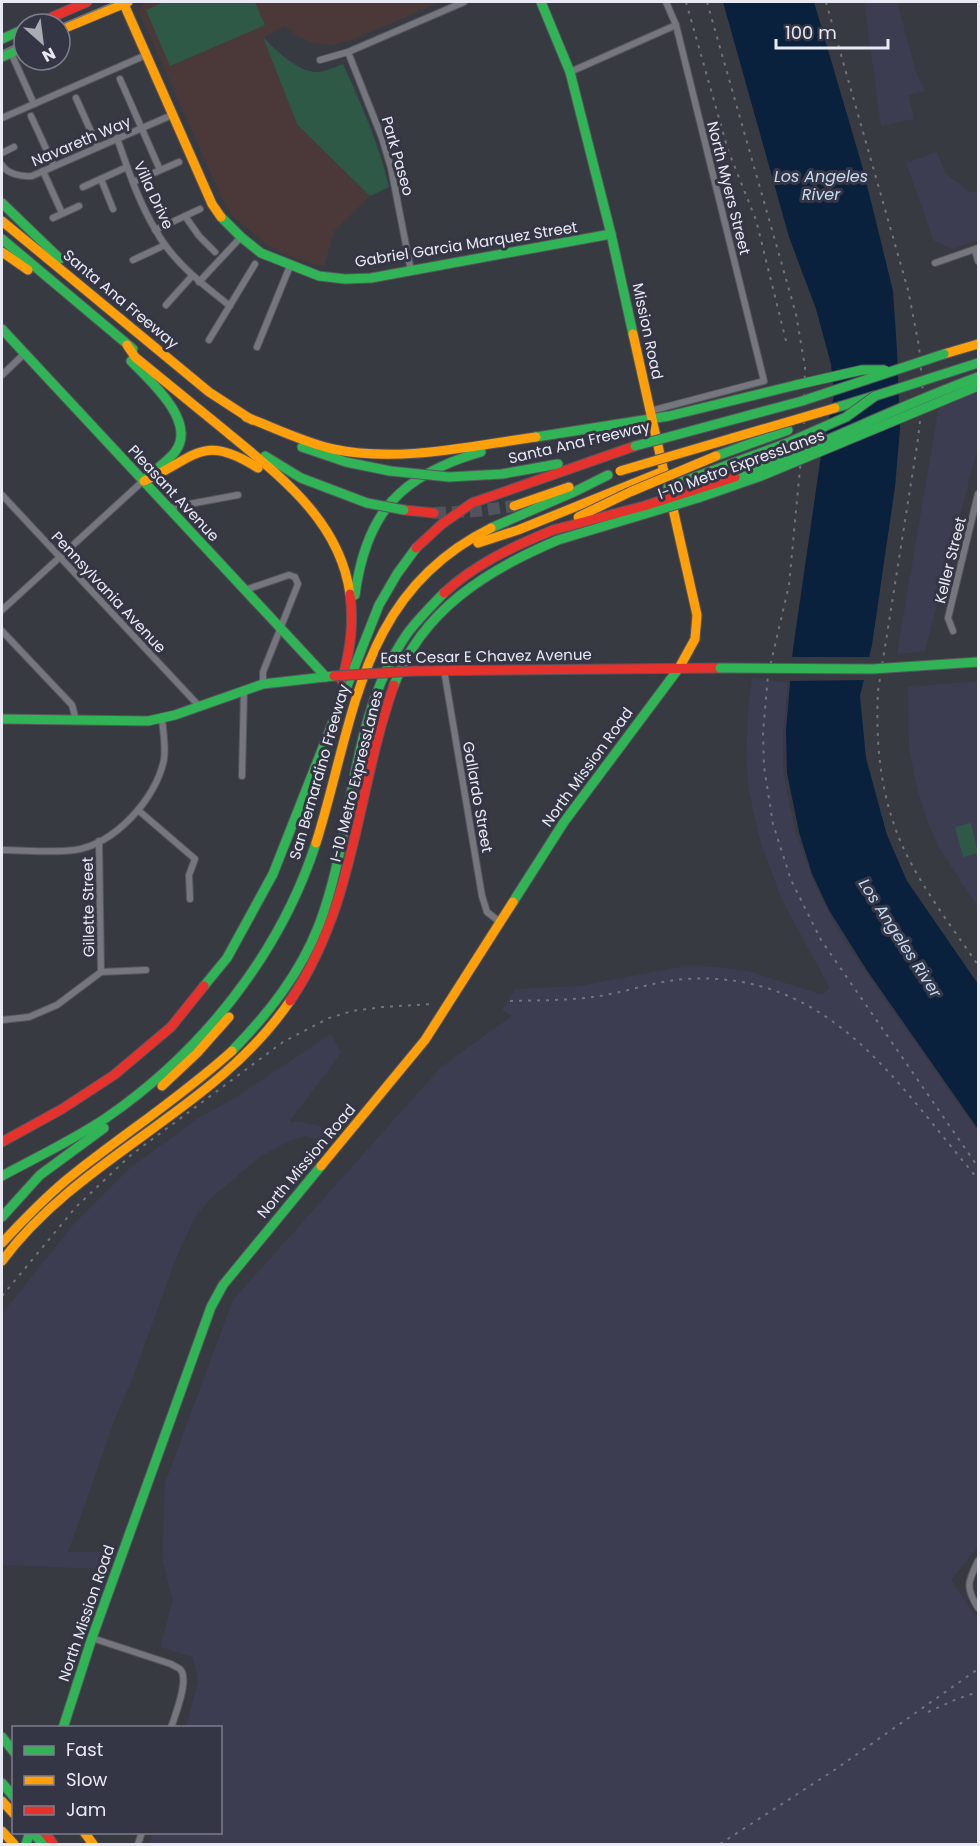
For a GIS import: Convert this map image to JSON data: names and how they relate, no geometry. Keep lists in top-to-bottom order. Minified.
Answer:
{"streets":{"main road":["Gabriel Garcia Marquez Street","Santa Ana Freeway","Mission Road","I-10 Metro ExpressLanes","Pleasant Avenue","East Cesar E Chavez Avenue","North Mission Road","San Bernardino Freeway"],"street":["Navareth Way","Park Paseo","North Myers Street","Villa Drive","Keller Street","Pennsylvania Avenue","Gallardo Street","Gillette Street"]},"crossings":[["Navareth Way","Villa Drive"],["Navareth Way","Gabriel Garcia Marquez Street"],["Park Paseo","Gabriel Garcia Marquez Street"],["North Myers Street","Mission Road"],["Gabriel Garcia Marquez Street","Mission Road"],["Mission Road","East Cesar E Chavez Avenue"],["Mission Road","North Mission Road"],["Pleasant Avenue","East Cesar E Chavez Avenue"],["Pennsylvania Avenue","East Cesar E Chavez Avenue"],["East Cesar E Chavez Avenue","North Mission Road"],["East Cesar E Chavez Avenue","Gallardo Street"],["North Mission Road","Gallardo Street"]],"water":["Los Angeles River"],"legend":["Fast","Slow","Jam"],"scale_bar":"100 m","north":"bottom right"}
